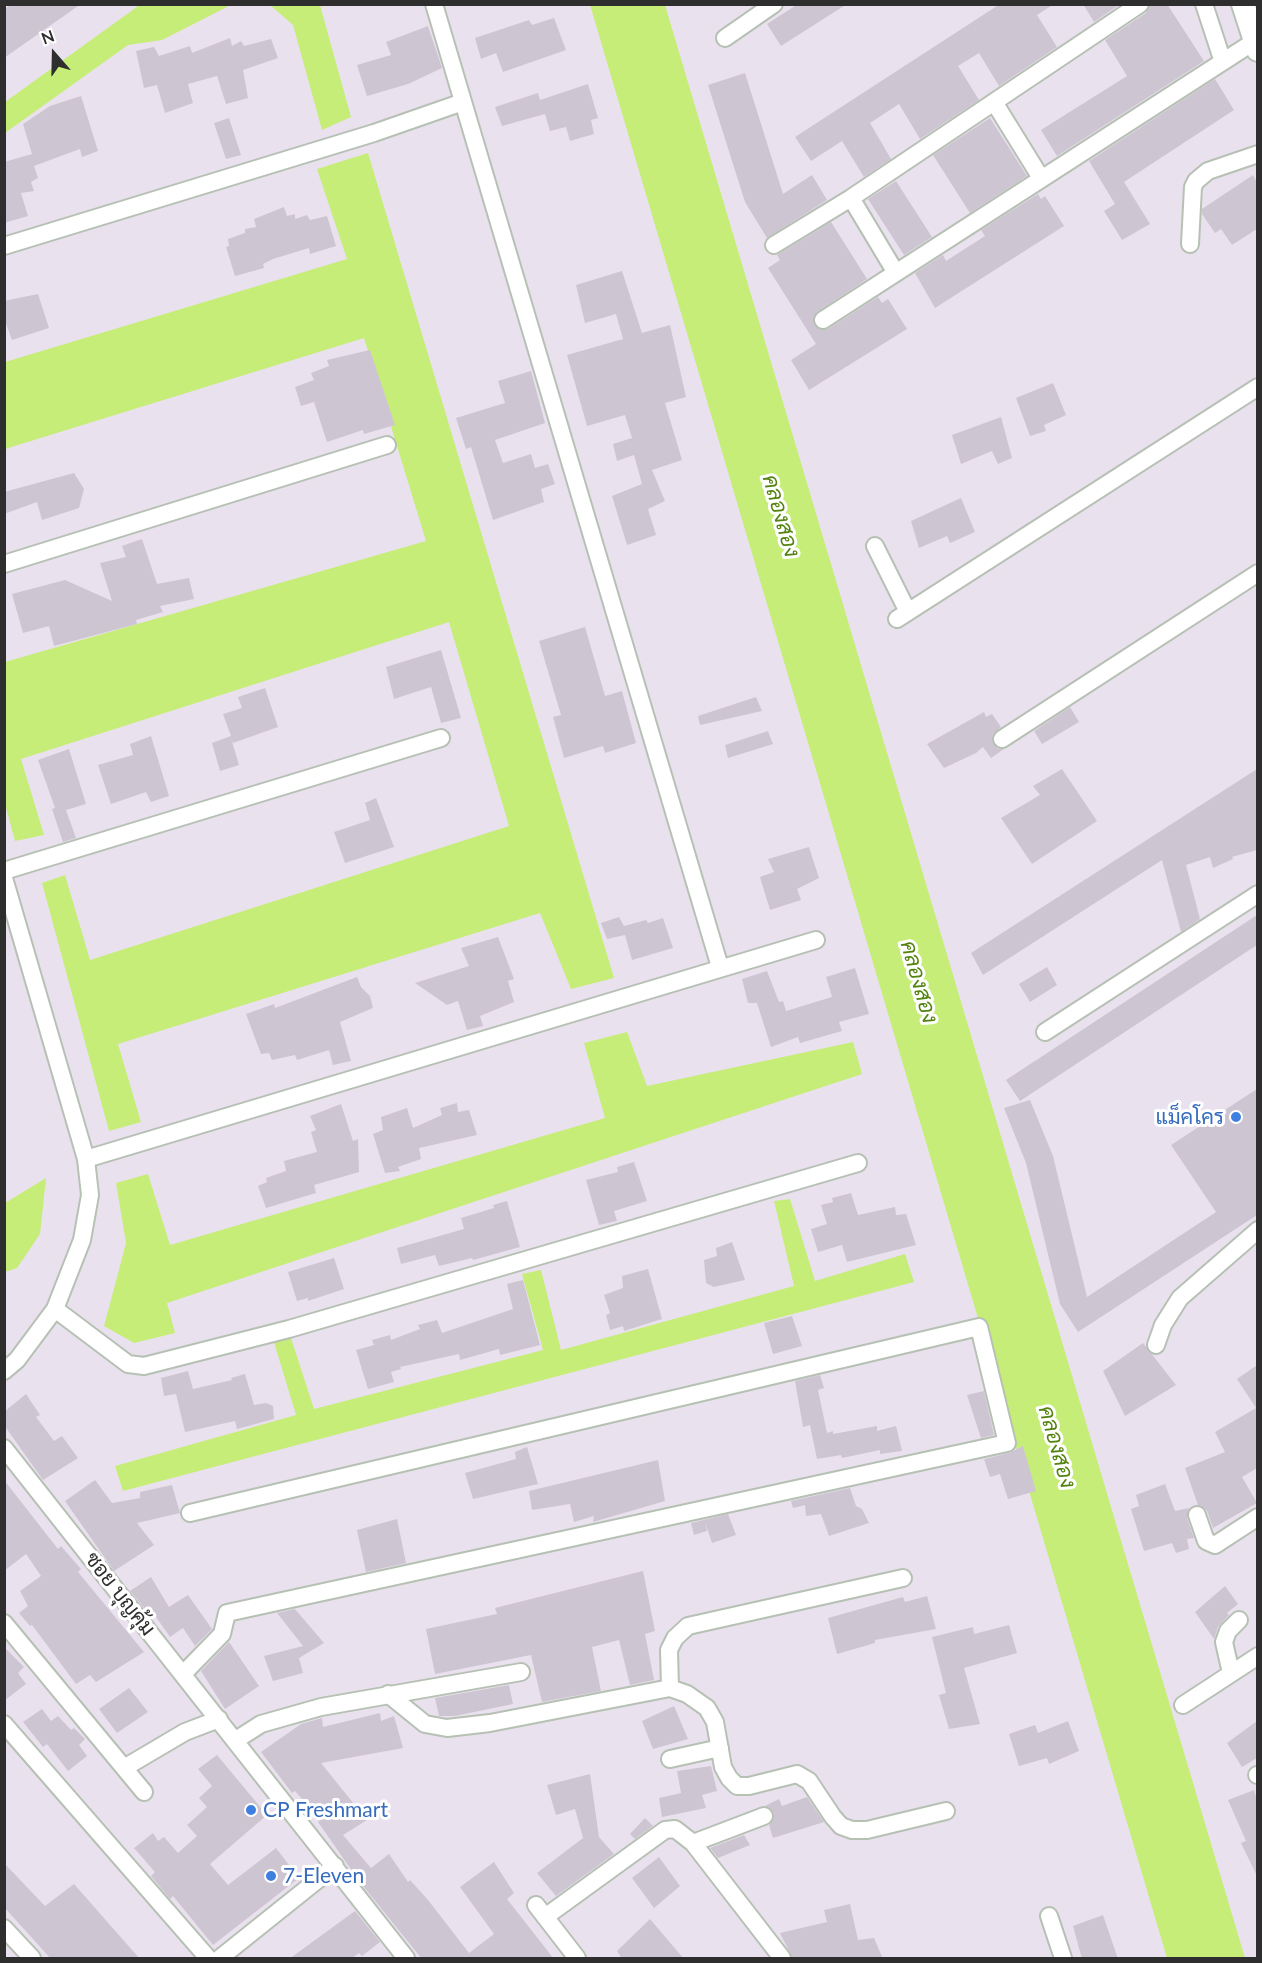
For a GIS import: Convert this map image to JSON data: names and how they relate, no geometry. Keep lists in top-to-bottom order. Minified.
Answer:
{"streets":{"street":["ซอย บุญคุ้ม"]},"water":["คลองสอง"],"places":["แม็คโคร","CP Freshmart","7-Eleven"],"north":"top"}
